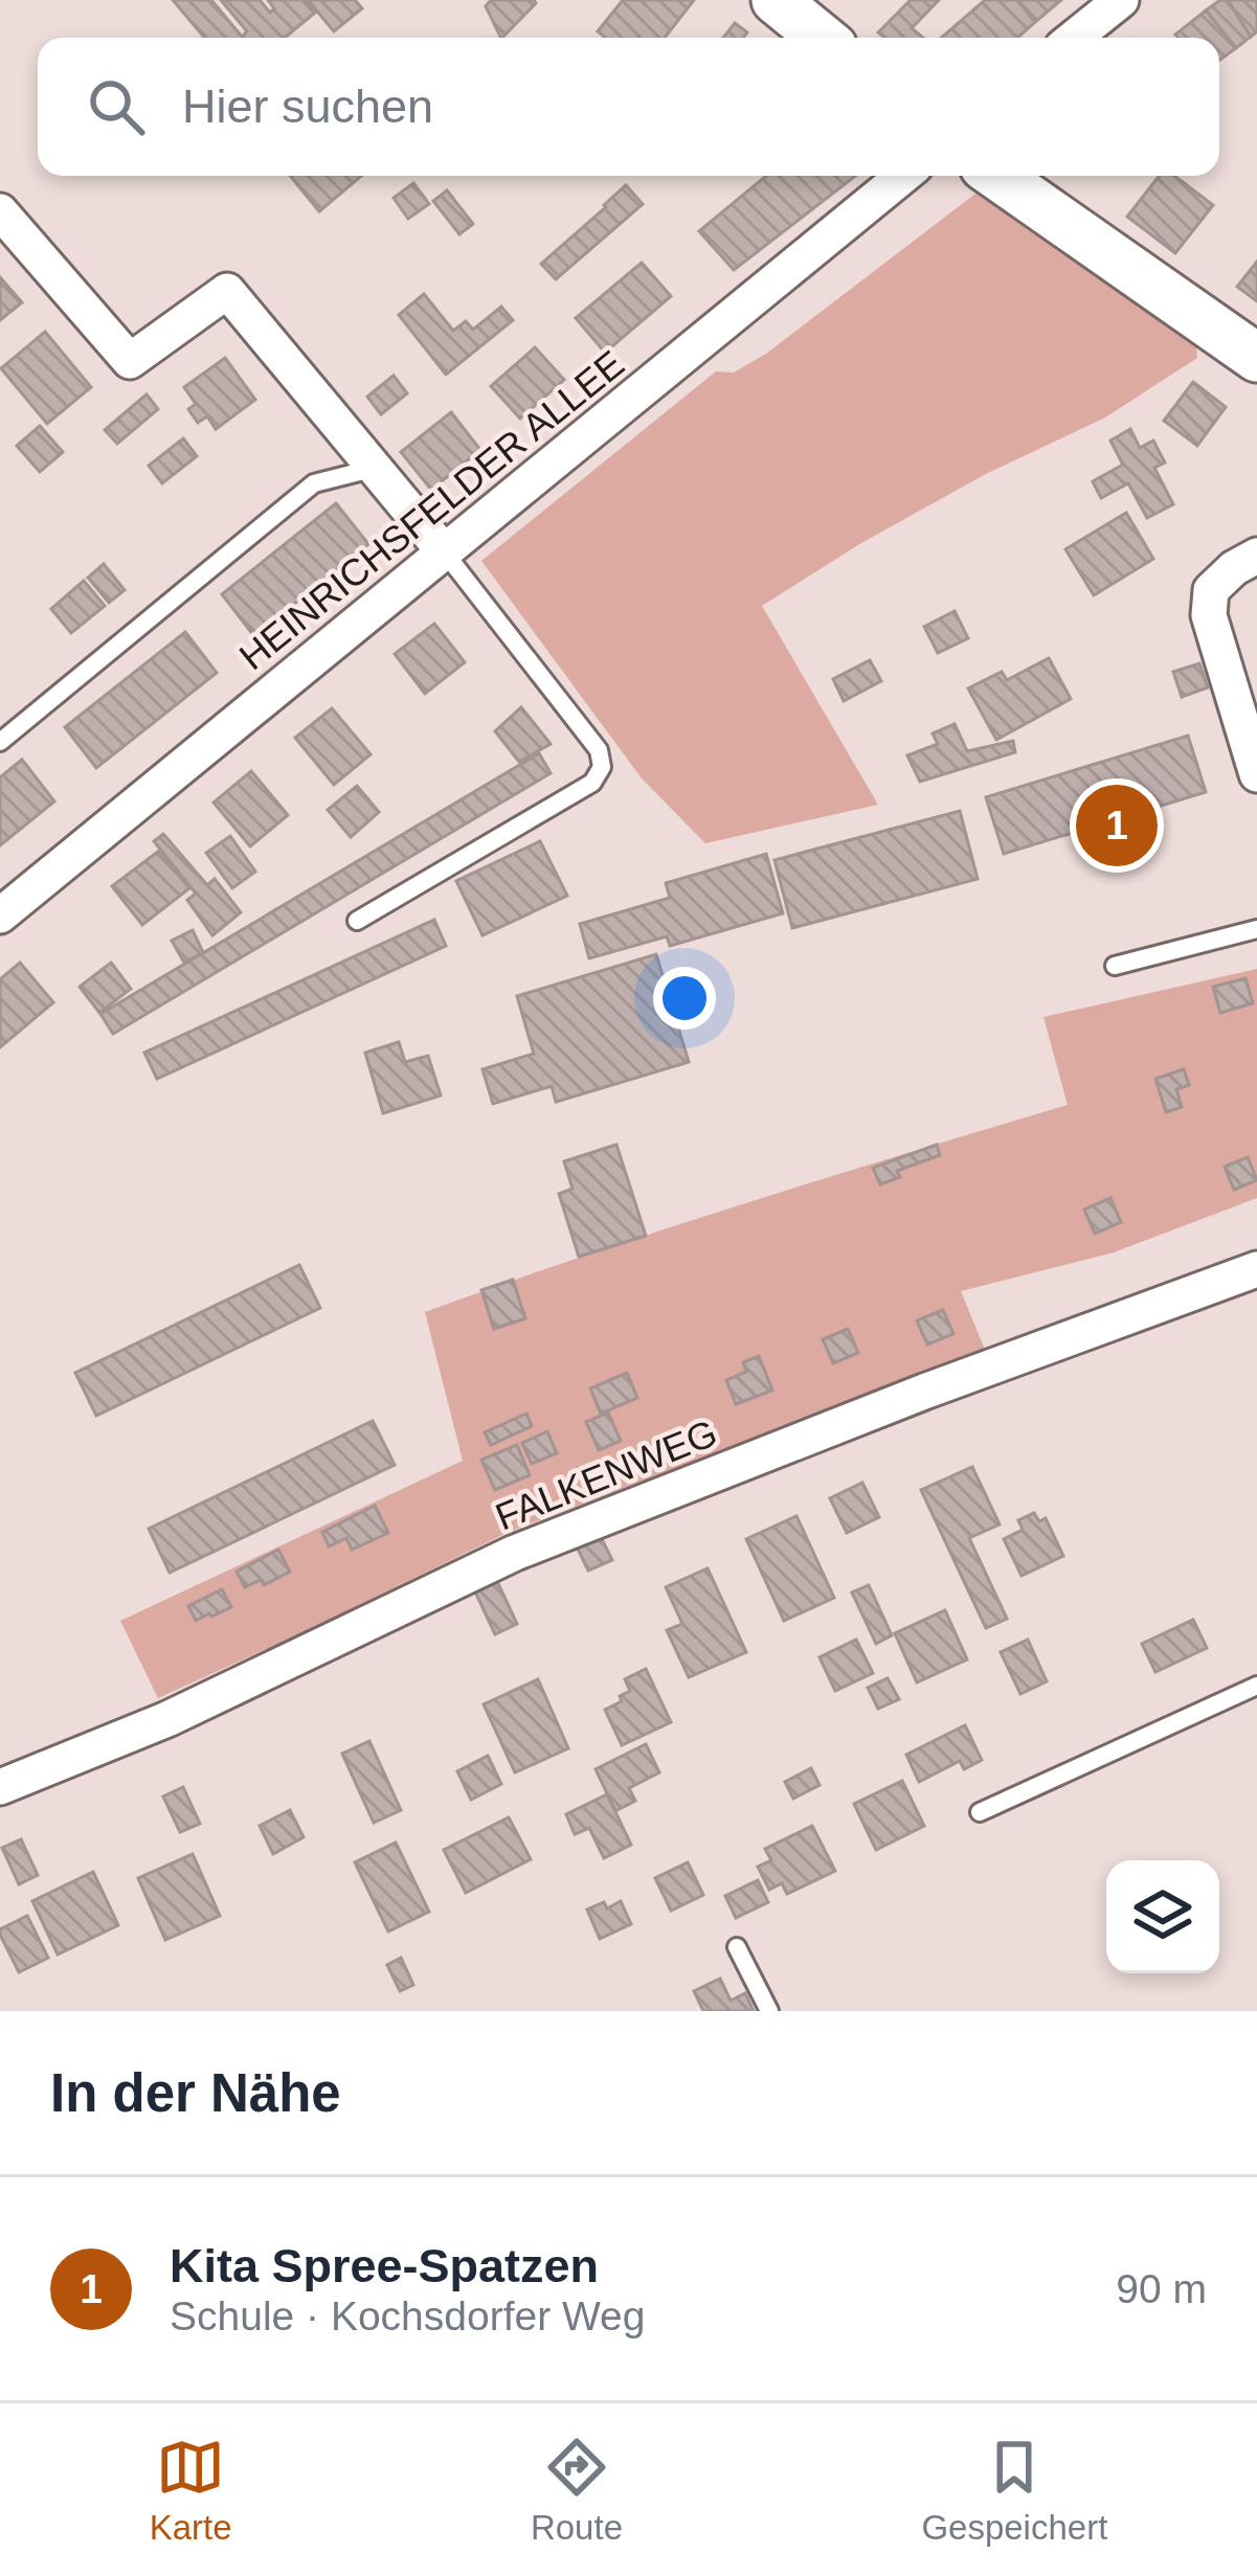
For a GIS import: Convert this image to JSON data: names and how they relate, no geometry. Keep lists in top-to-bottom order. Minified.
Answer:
{"streets":{"street":["HEINRICHSFELDER ALLEE","FALKENWEG"]},"page":{"search":"Hier suchen","pins":"1","heading":"In der Nähe","list":[{"mark":"1","name":"Kita Spree-Spatzen","note":"Schule · Kochsdorfer Weg","value":"90 m"}],"nav":["Karte","Route","Gespeichert"]}}
